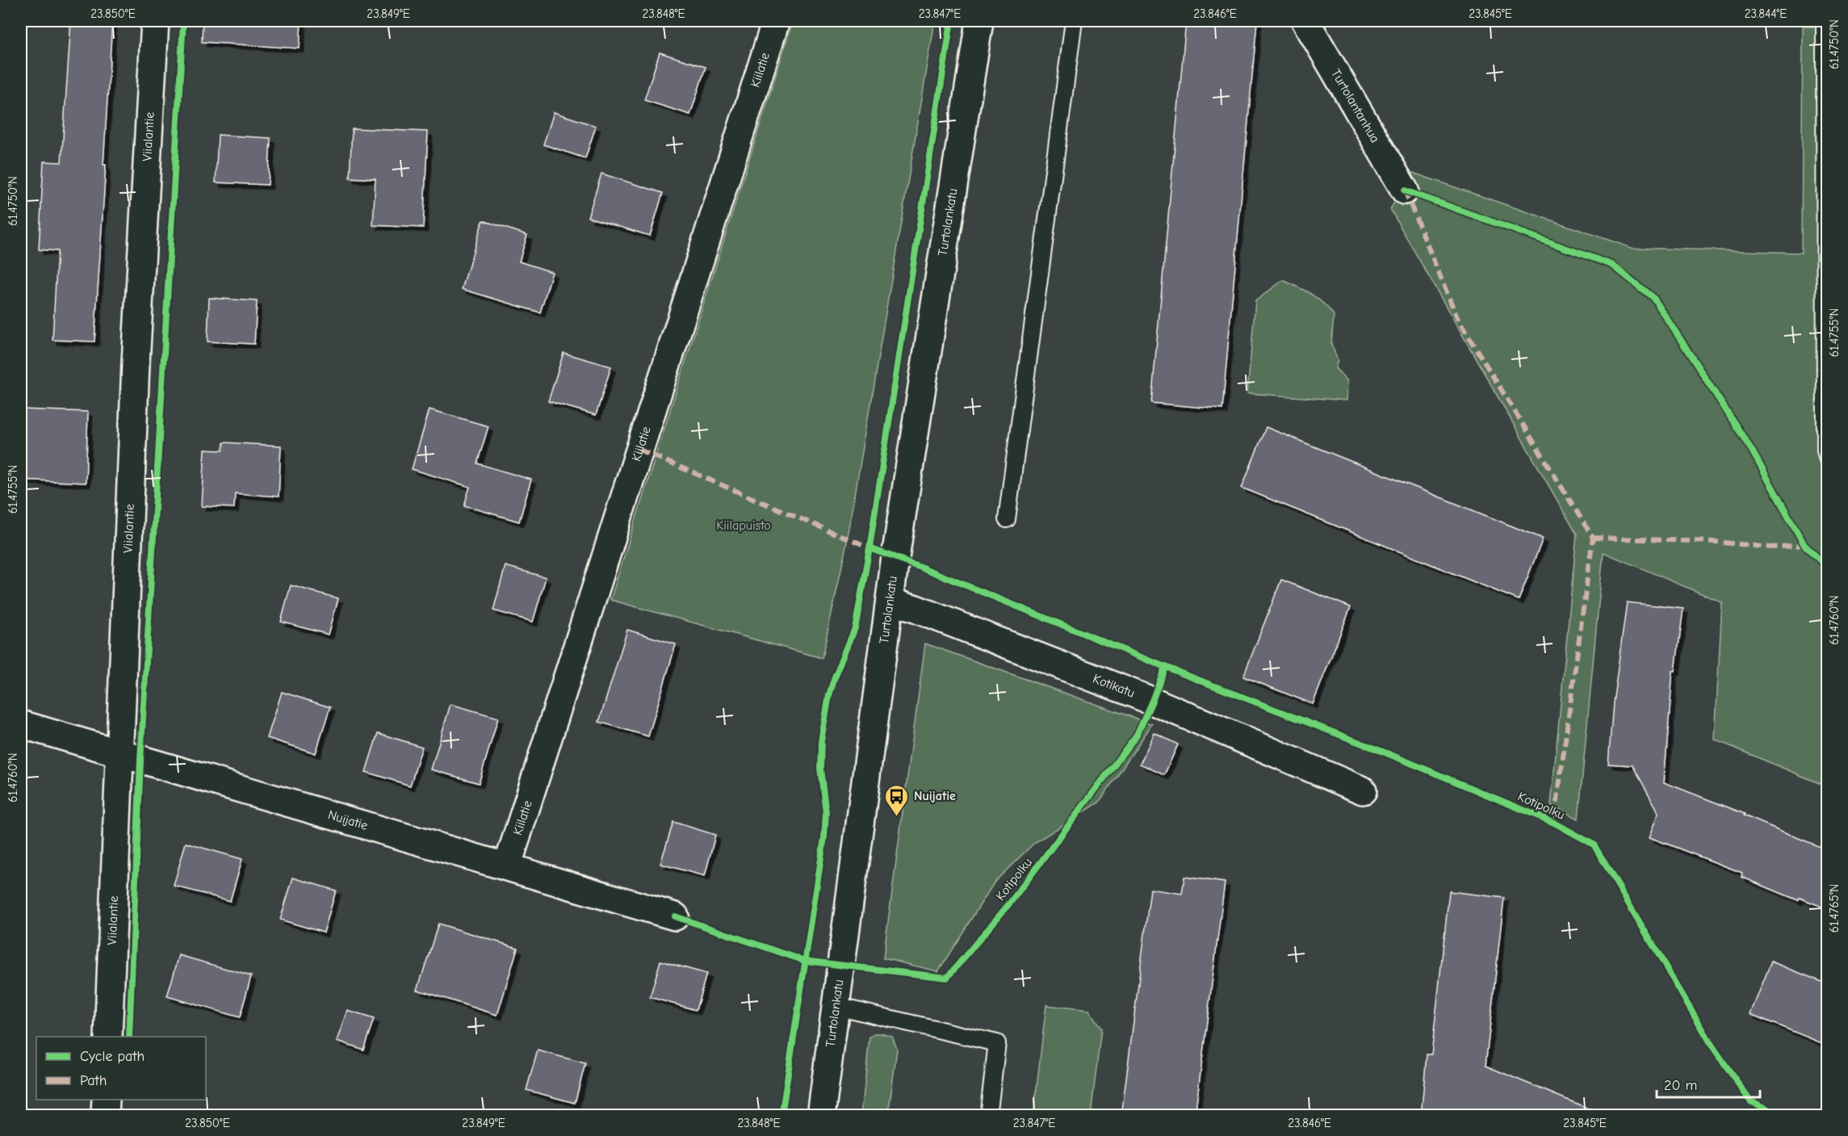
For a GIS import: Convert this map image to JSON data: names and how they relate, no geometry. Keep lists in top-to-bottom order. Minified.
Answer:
{"streets":{"street":["Kiilatie","Turtolantanhua","Viialantie","Turtolankatu","Kotikatu","Nuijatie"],"cycle path":["Kotipolku"]},"crossings":[["Kiilatie","Nuijatie"],["Viialantie","Nuijatie"],["Turtolankatu","Kotikatu"]],"parks":["Kiilapuisto"],"places":{"bus stop":["Nuijatie"]},"legend":["Cycle path","Path"],"scale_bar":"20 m","coordinates":["23.850°E","23.849°E","23.848°E","23.847°E","23.846°E","23.845°E","23.844°E","61.4750°N","61.4755°N","61.4760°N","61.4765°N"]}
